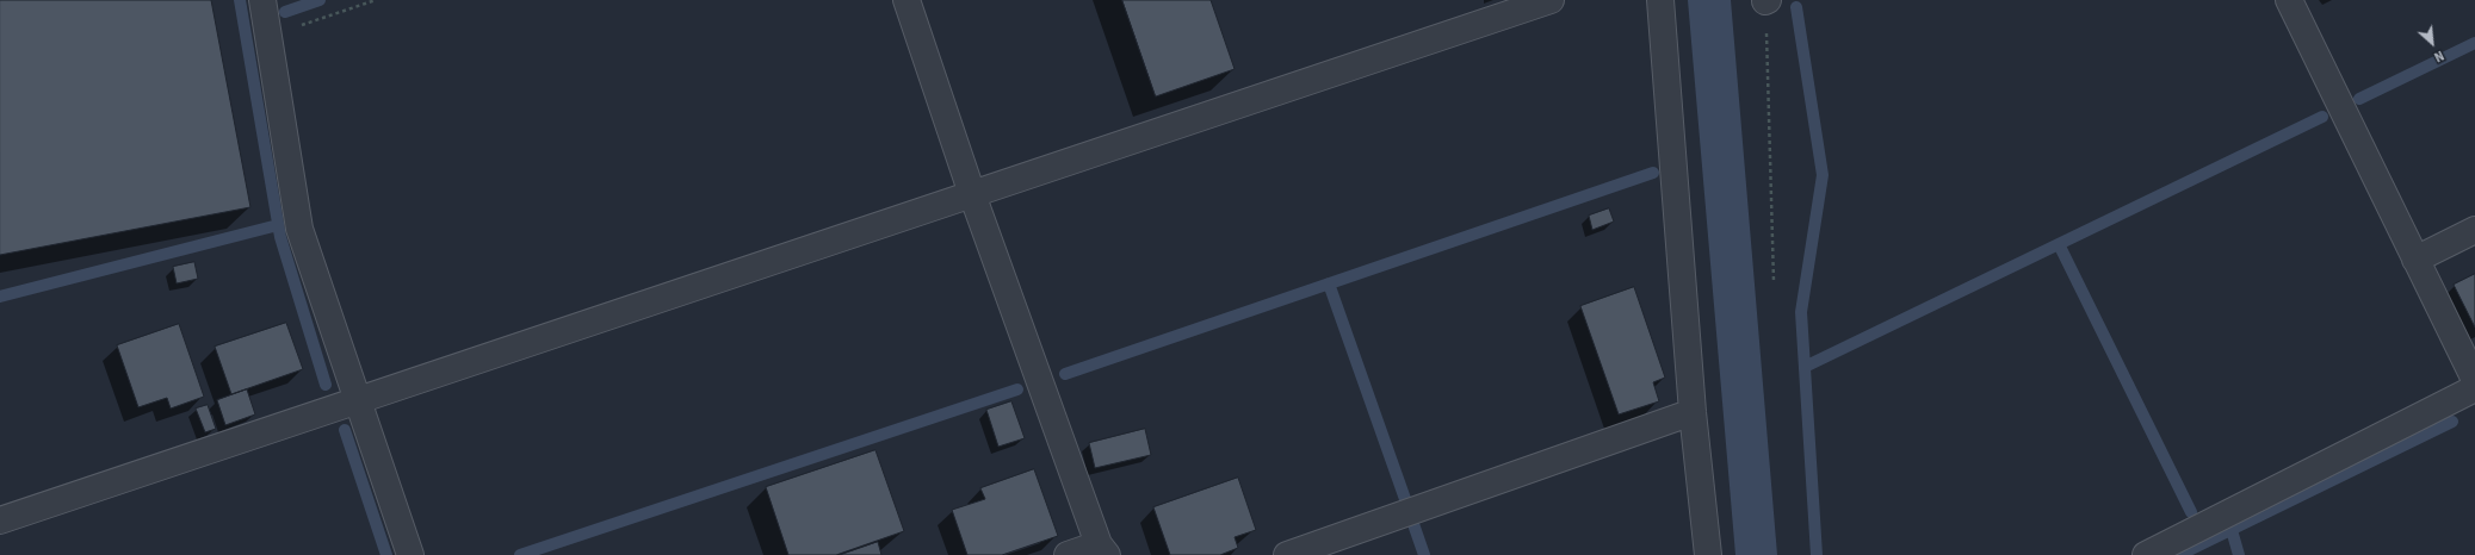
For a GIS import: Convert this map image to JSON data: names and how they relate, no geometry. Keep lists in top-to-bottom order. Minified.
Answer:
{"north":"bottom right"}
